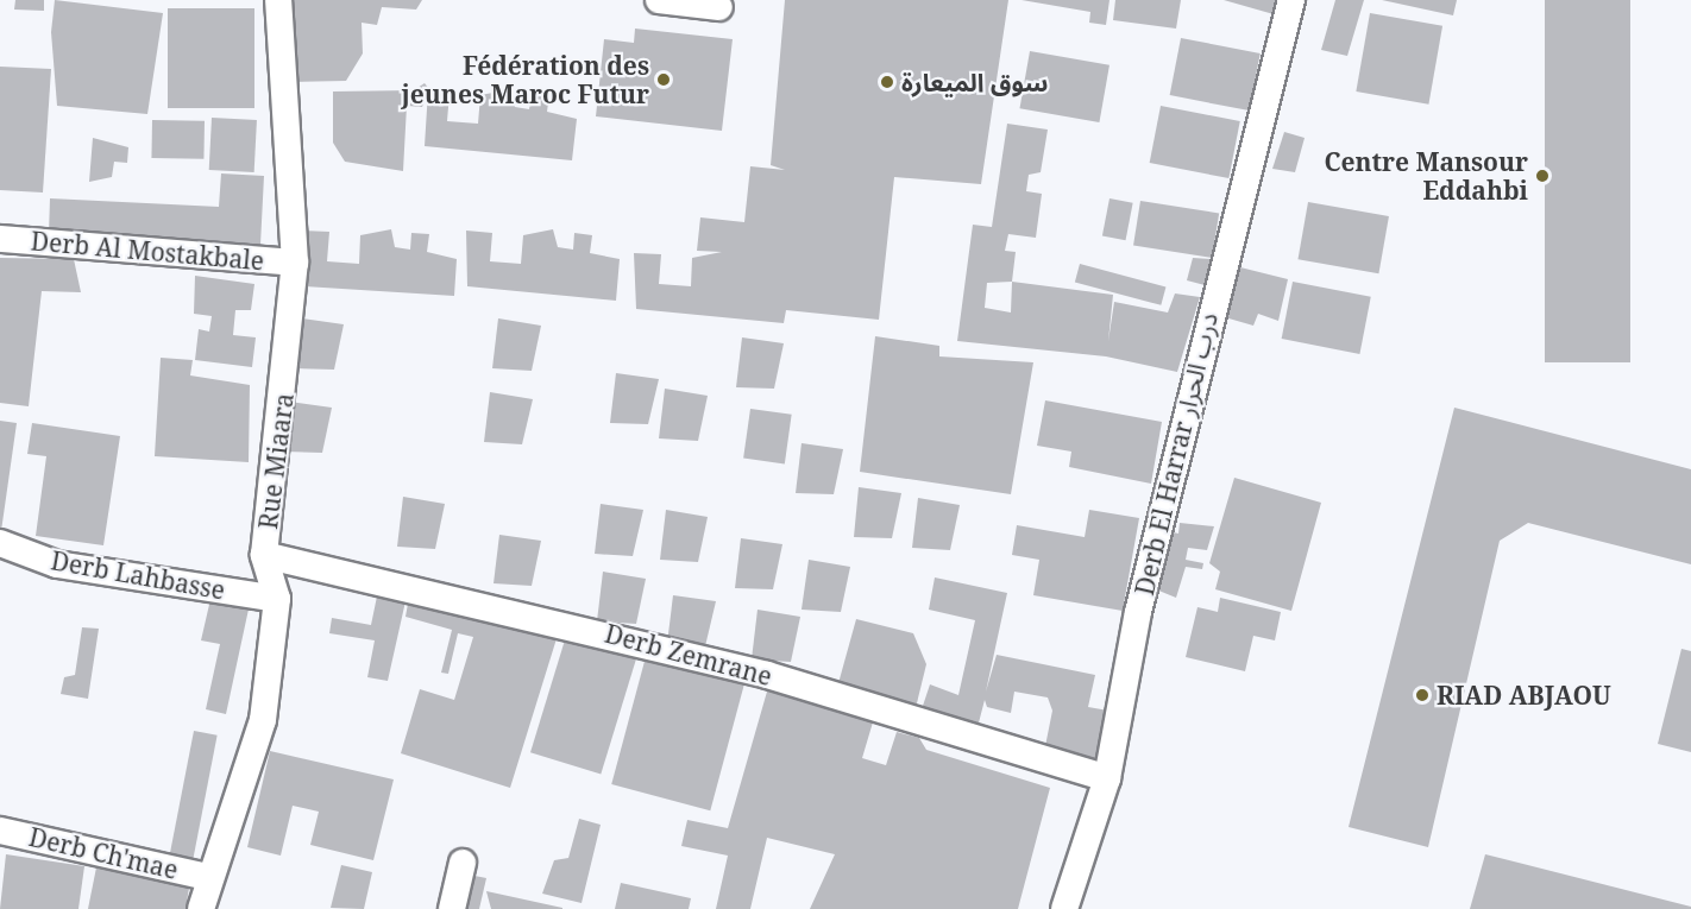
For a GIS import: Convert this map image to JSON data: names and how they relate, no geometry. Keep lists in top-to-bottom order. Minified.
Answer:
{"streets":{"lane":["Derb Al Mostakbale","Derb El Harrar درب الحرار","Rue Miaara","Derb Lahbasse","Derb Zemrane","Derb Ch'mae"]},"crossings":[["Derb Al Mostakbale","Rue Miaara"],["Derb El Harrar درب الحرار","Derb Zemrane"],["Rue Miaara","Derb Lahbasse"],["Rue Miaara","Derb Zemrane"],["Rue Miaara","Derb Ch'mae"]],"places":["Fédération des jeunes Maroc Futur","سوق الميعارة","Centre Mansour Eddahbi","RIAD ABJAOU"]}
